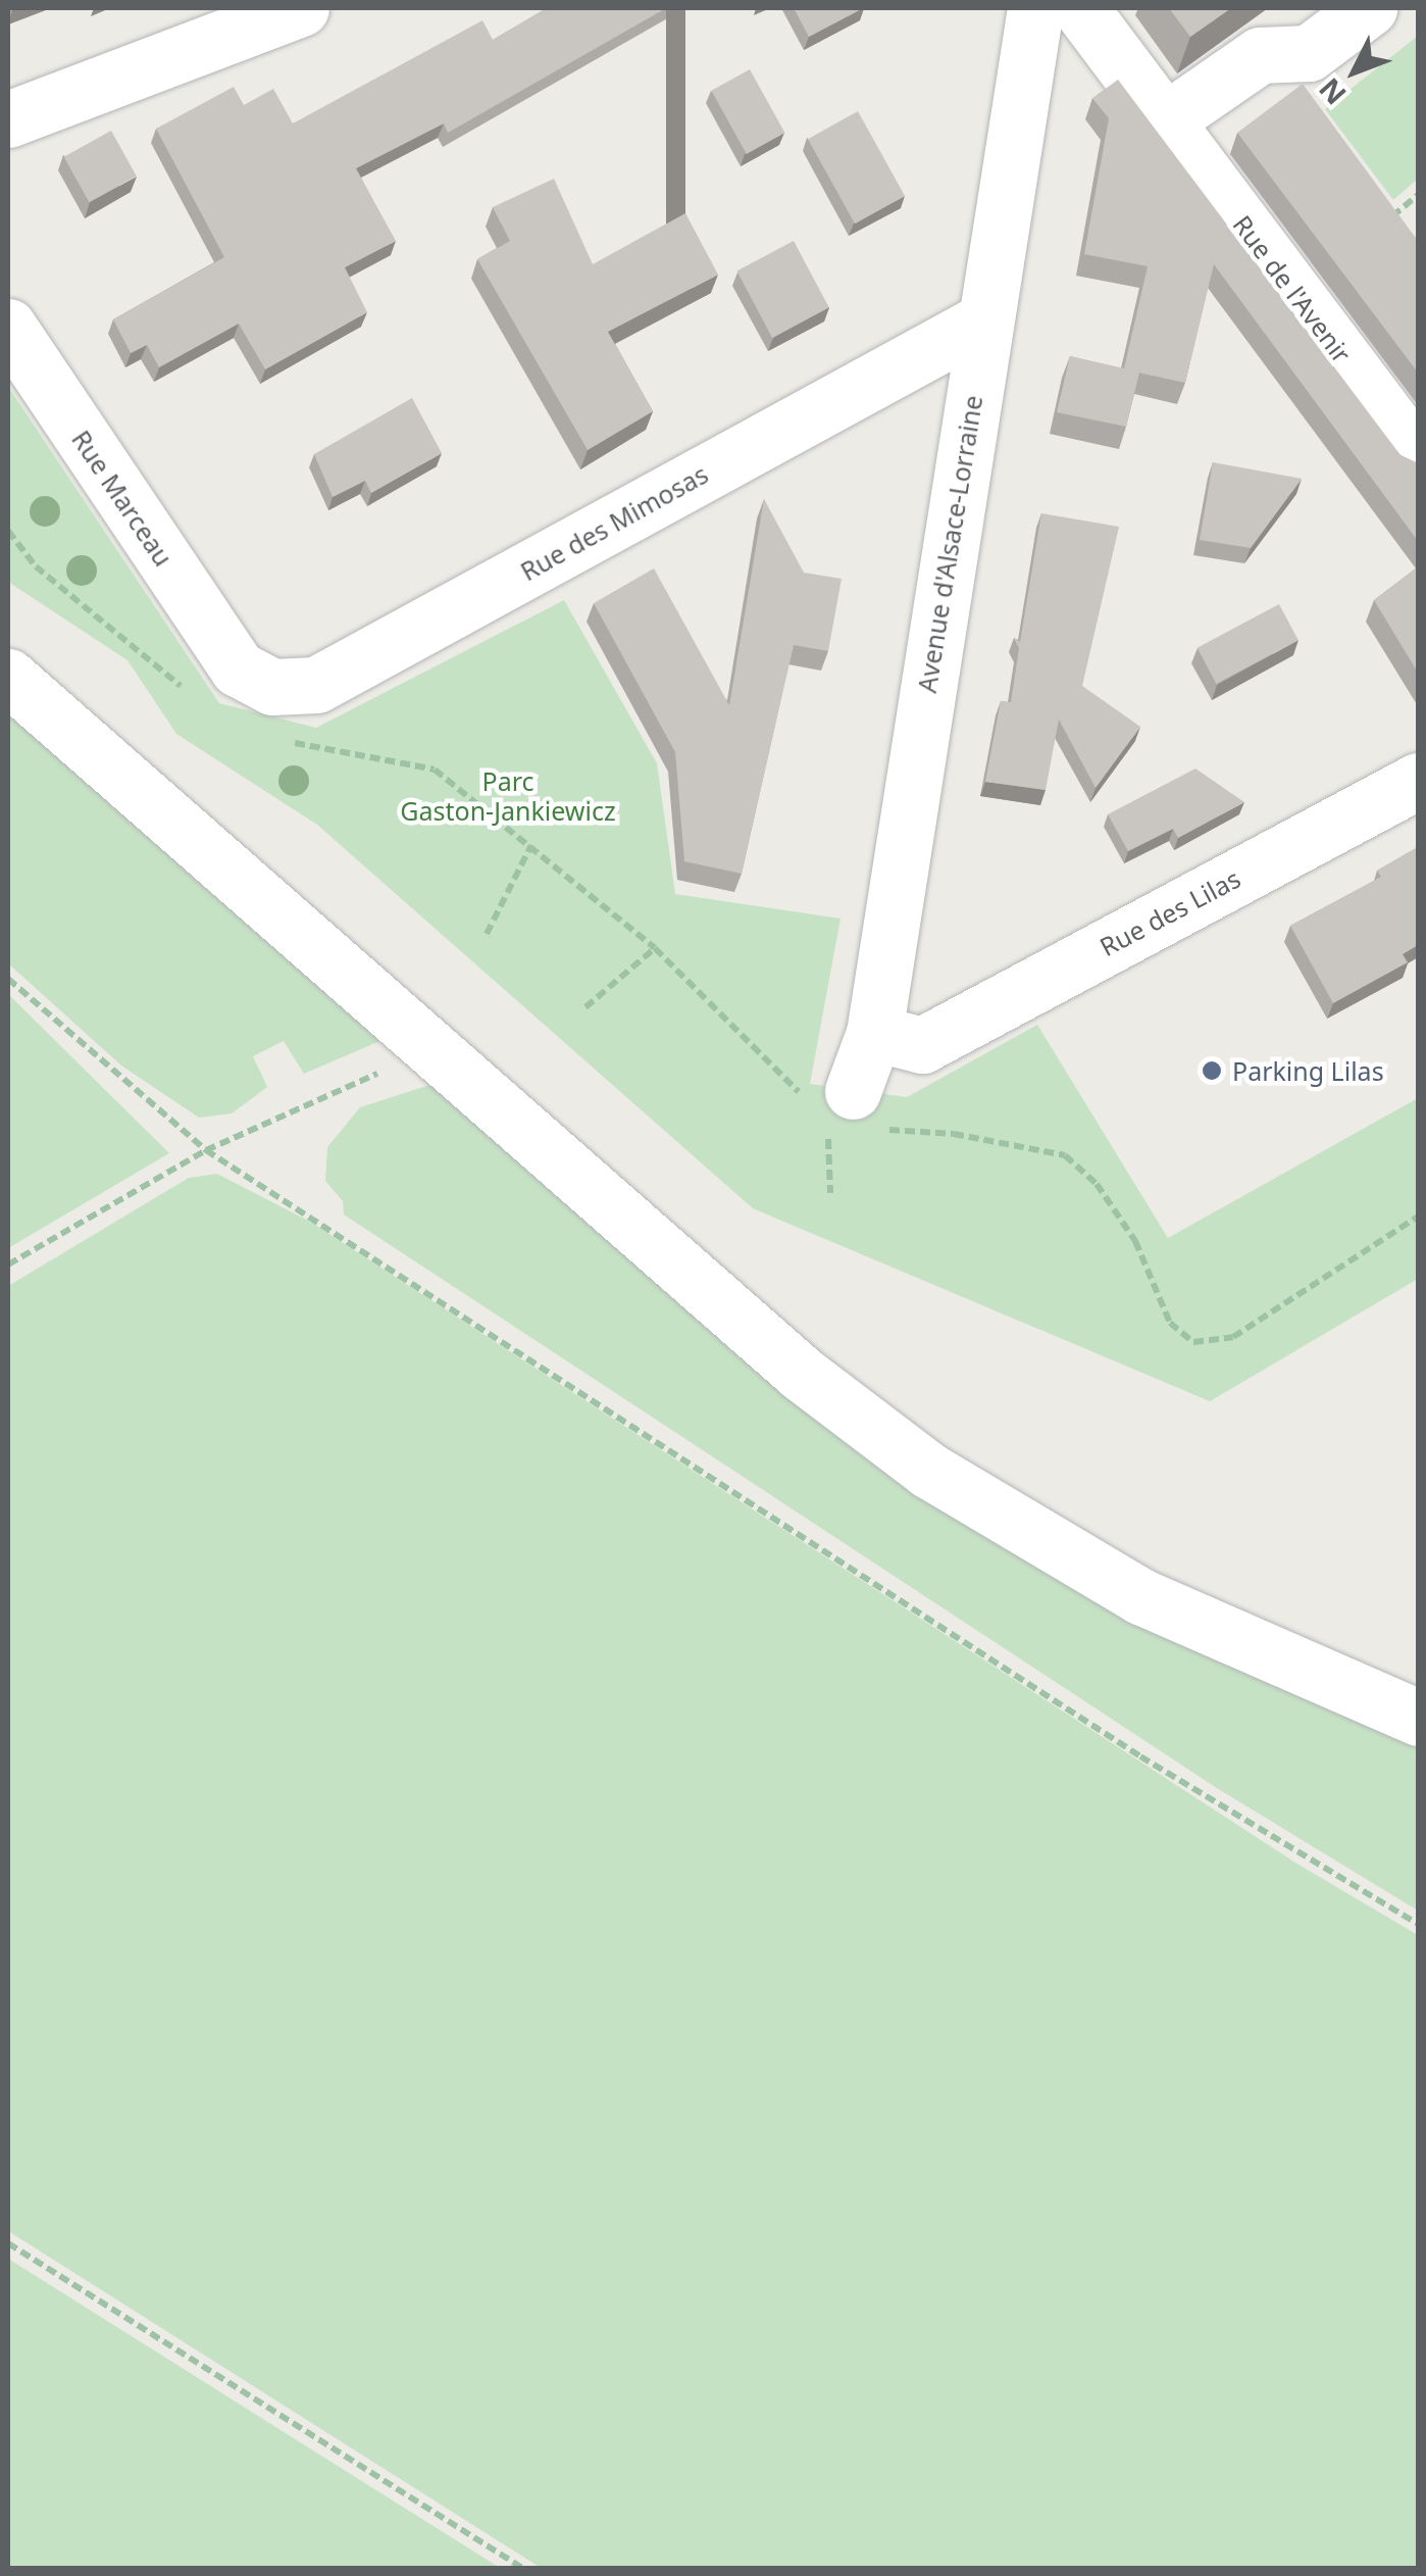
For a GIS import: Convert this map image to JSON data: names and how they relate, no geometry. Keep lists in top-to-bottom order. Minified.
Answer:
{"streets":{"street":["Rue de l'Avenir","Rue Marceau","Rue des Mimosas","Avenue d'Alsace-Lorraine","Rue des Lilas"]},"crossings":[["Rue Marceau","Rue des Mimosas"],["Rue des Mimosas","Avenue d'Alsace-Lorraine"],["Avenue d'Alsace-Lorraine","Rue des Lilas"]],"parks":["Parc Gaston-Jankiewicz"],"places":["Parking Lilas"],"north":"bottom left"}
